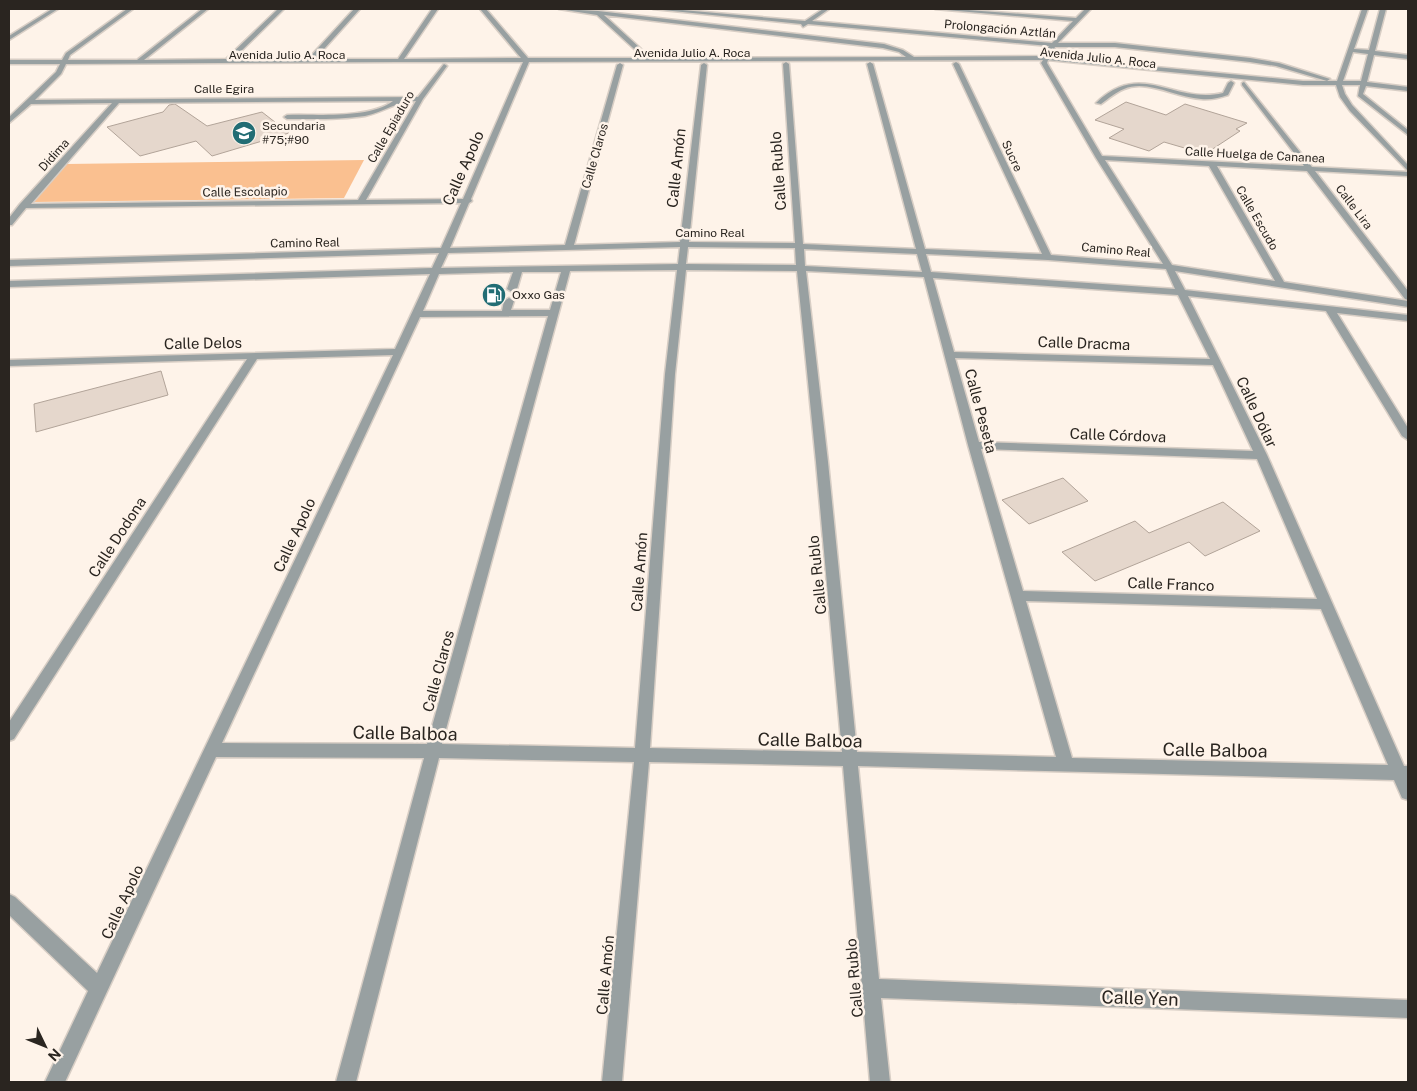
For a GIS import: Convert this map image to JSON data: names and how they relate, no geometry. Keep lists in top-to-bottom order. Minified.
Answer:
{"streets":{"street":["Prolongación Aztlán","Avenida Julio A. Roca","Calle Egira","Calle Epiaduro","Didima","Calle Huelga de Cananea","Calle Claros","Sucre","Calle Apolo","Calle Amón","Calle Rublo","Calle Escolapio","Calle Lira","Calle Escudo","Camino Real","Calle Delos","Calle Dracma","Calle Peseta","Calle Dólar","Calle Córdova","Calle Dodona","Calle Franco","Calle Balboa","Calle Yen"]},"crossings":[["Prolongación Aztlán","Avenida Julio A. Roca"],["Avenida Julio A. Roca","Calle Epiaduro"],["Avenida Julio A. Roca","Calle Claros"],["Avenida Julio A. Roca","Sucre"],["Avenida Julio A. Roca","Calle Apolo"],["Avenida Julio A. Roca","Calle Amón"],["Avenida Julio A. Roca","Calle Rublo"],["Avenida Julio A. Roca","Calle Lira"],["Avenida Julio A. Roca","Calle Peseta"],["Avenida Julio A. Roca","Calle Dólar"],["Calle Egira","Calle Epiaduro"],["Calle Egira","Didima"],["Calle Epiaduro","Calle Escolapio"],["Didima","Calle Escolapio"],["Calle Huelga de Cananea","Calle Lira"],["Calle Huelga de Cananea","Calle Escudo"],["Calle Huelga de Cananea","Calle Dólar"],["Calle Claros","Camino Real"],["Calle Claros","Calle Balboa"],["Sucre","Camino Real"],["Calle Apolo","Calle Escolapio"],["Calle Apolo","Camino Real"],["Calle Apolo","Calle Delos"],["Calle Apolo","Calle Balboa"],["Calle Amón","Camino Real"],["Calle Amón","Calle Balboa"],["Calle Rublo","Camino Real"],["Calle Rublo","Calle Balboa"],["Calle Rublo","Calle Yen"],["Calle Escudo","Camino Real"],["Camino Real","Calle Peseta"],["Camino Real","Calle Dólar"],["Calle Delos","Calle Dodona"],["Calle Dracma","Calle Peseta"],["Calle Dracma","Calle Dólar"],["Calle Peseta","Calle Córdova"],["Calle Peseta","Calle Franco"],["Calle Peseta","Calle Balboa"],["Calle Dólar","Calle Córdova"],["Calle Dólar","Calle Franco"],["Calle Dólar","Calle Balboa"]],"places":{"school or university":["Secundaria #75;#90"],"fuel station":["Oxxo Gas"]},"north":"bottom right"}
